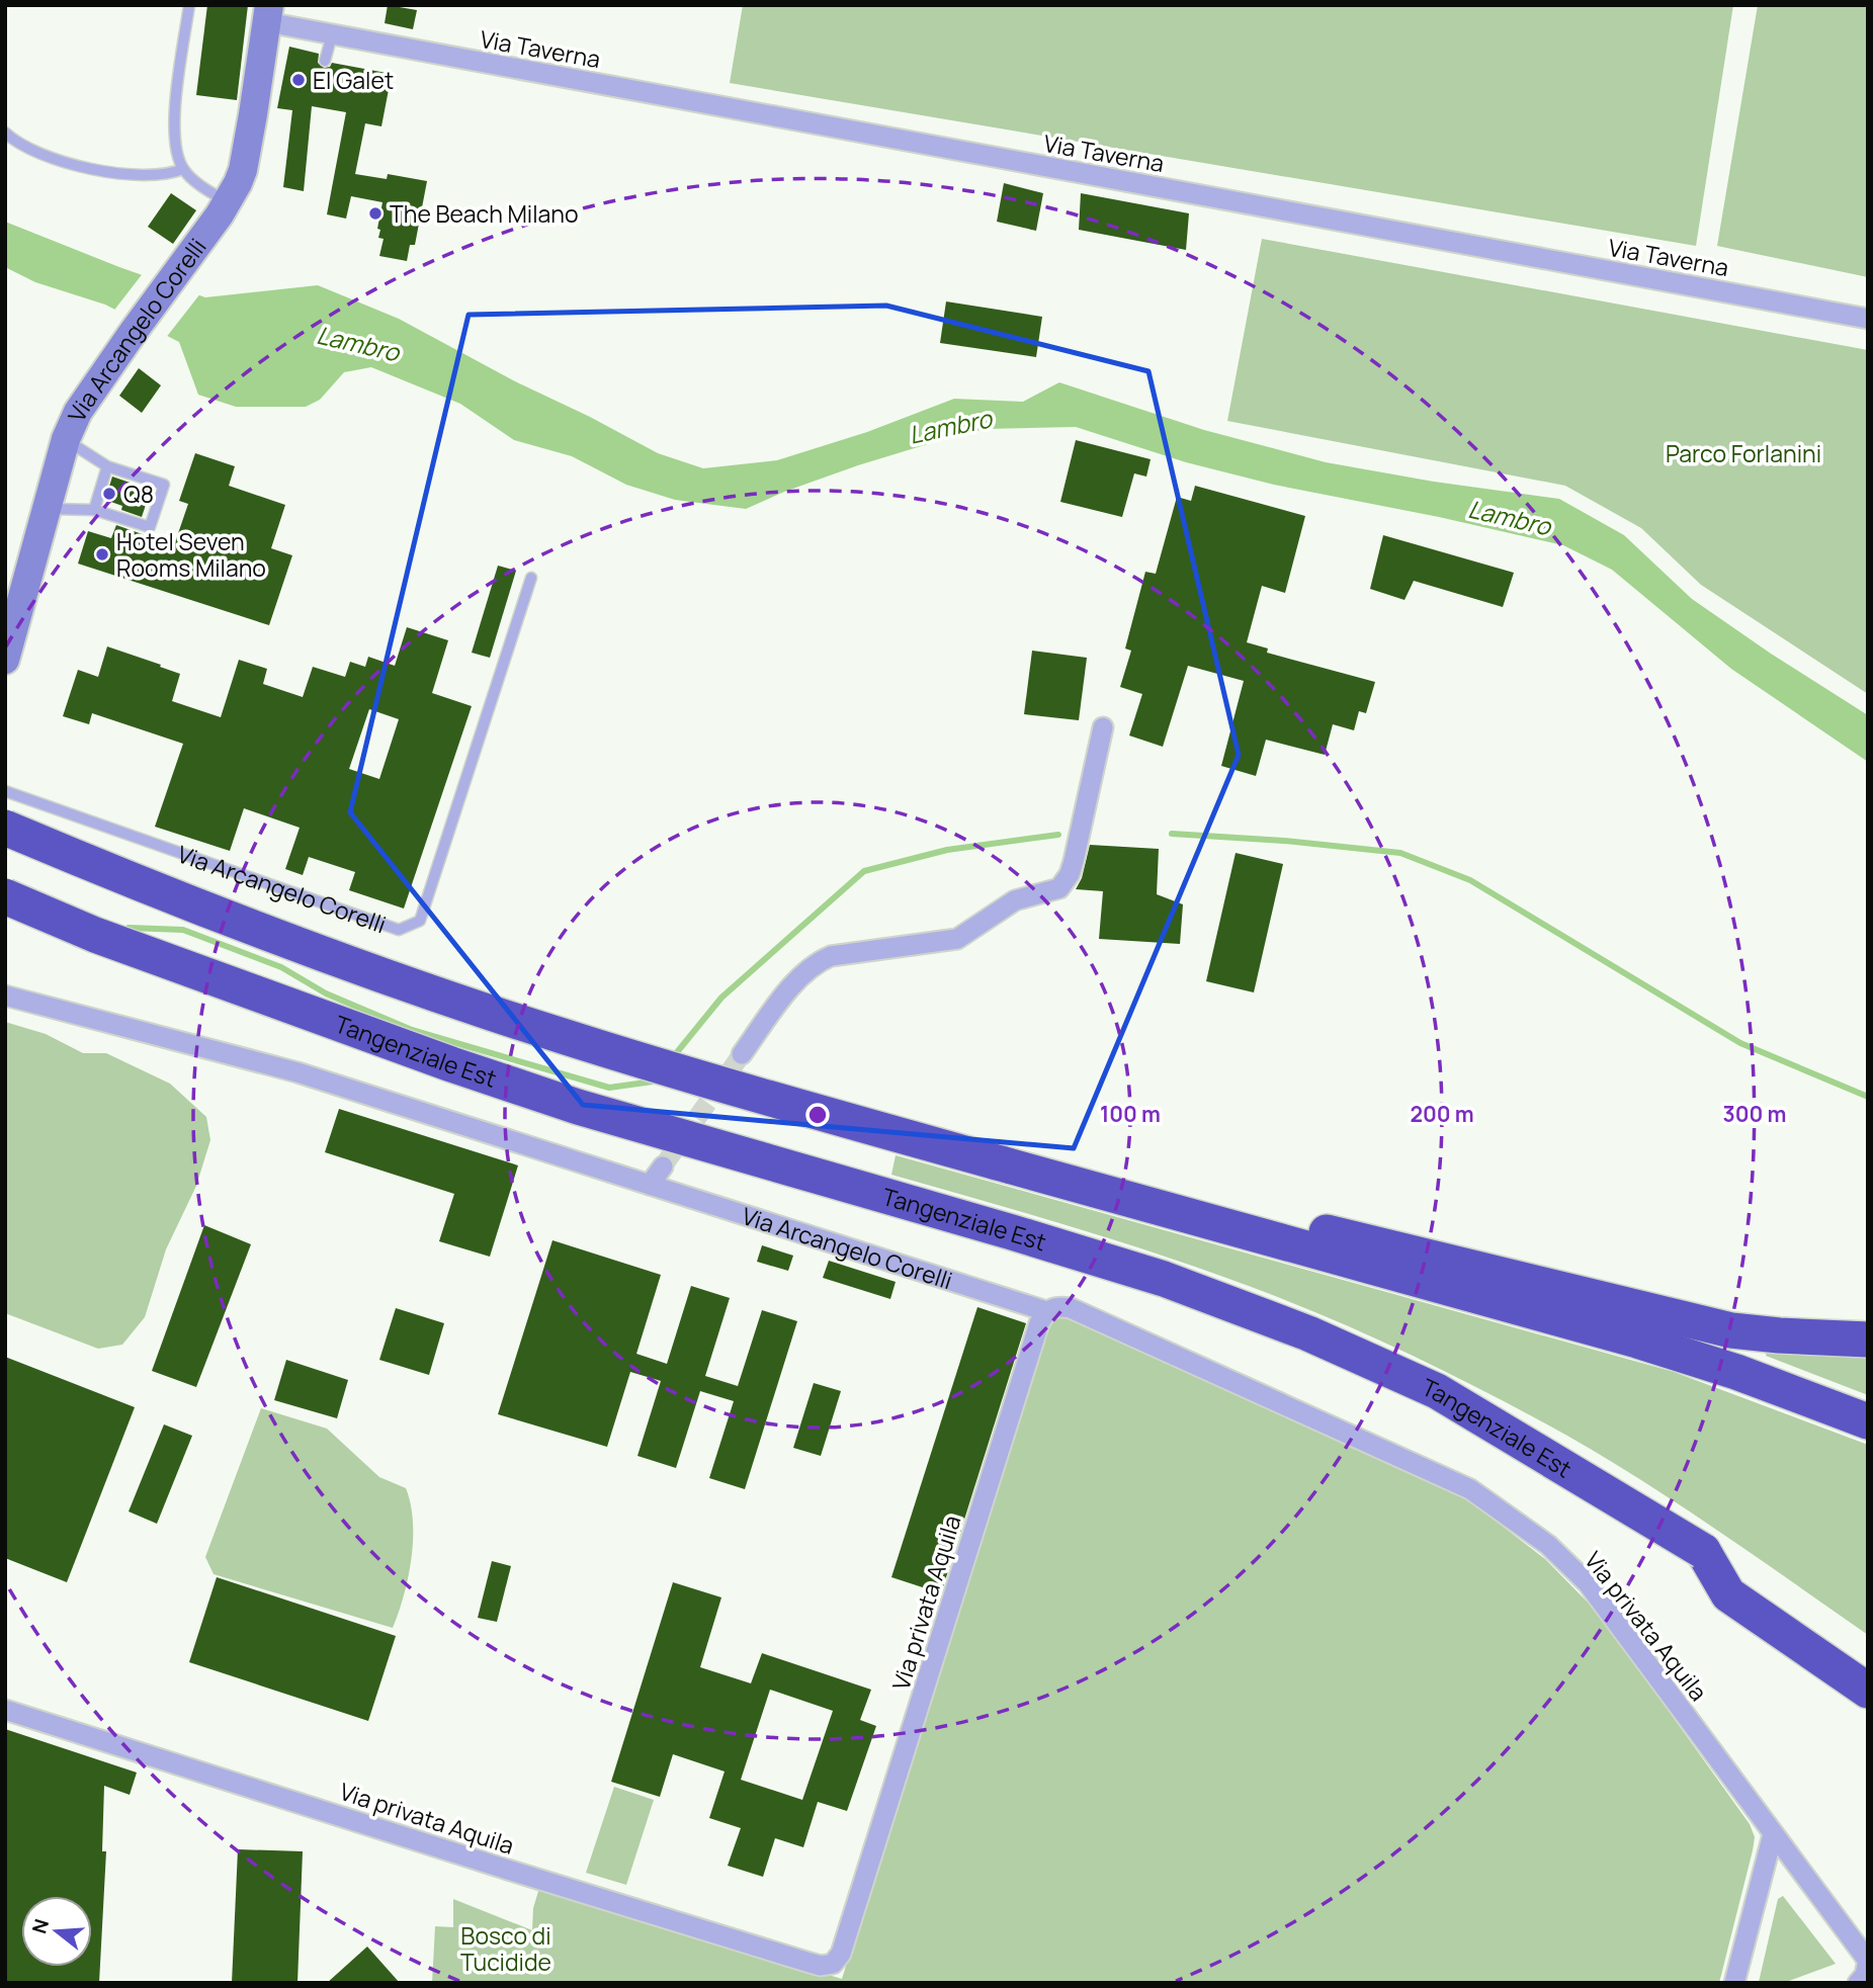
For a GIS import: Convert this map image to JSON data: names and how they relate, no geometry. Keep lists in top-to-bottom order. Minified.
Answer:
{"streets":{"highway":["Tangenziale Est"],"street":["Via Taverna","Via Arcangelo Corelli","Via privata Aquila"]},"crossings":[["Via Taverna","Via Arcangelo Corelli"],["Via Arcangelo Corelli","Via privata Aquila"]],"water":["Lambro"],"parks":["Parco Forlanini","Bosco di Tucidide"],"places":["El Galet","The Beach Milano","Q8","Hotel Seven Rooms Milano"],"north":"left","rings":["100 m","200 m","300 m"]}
